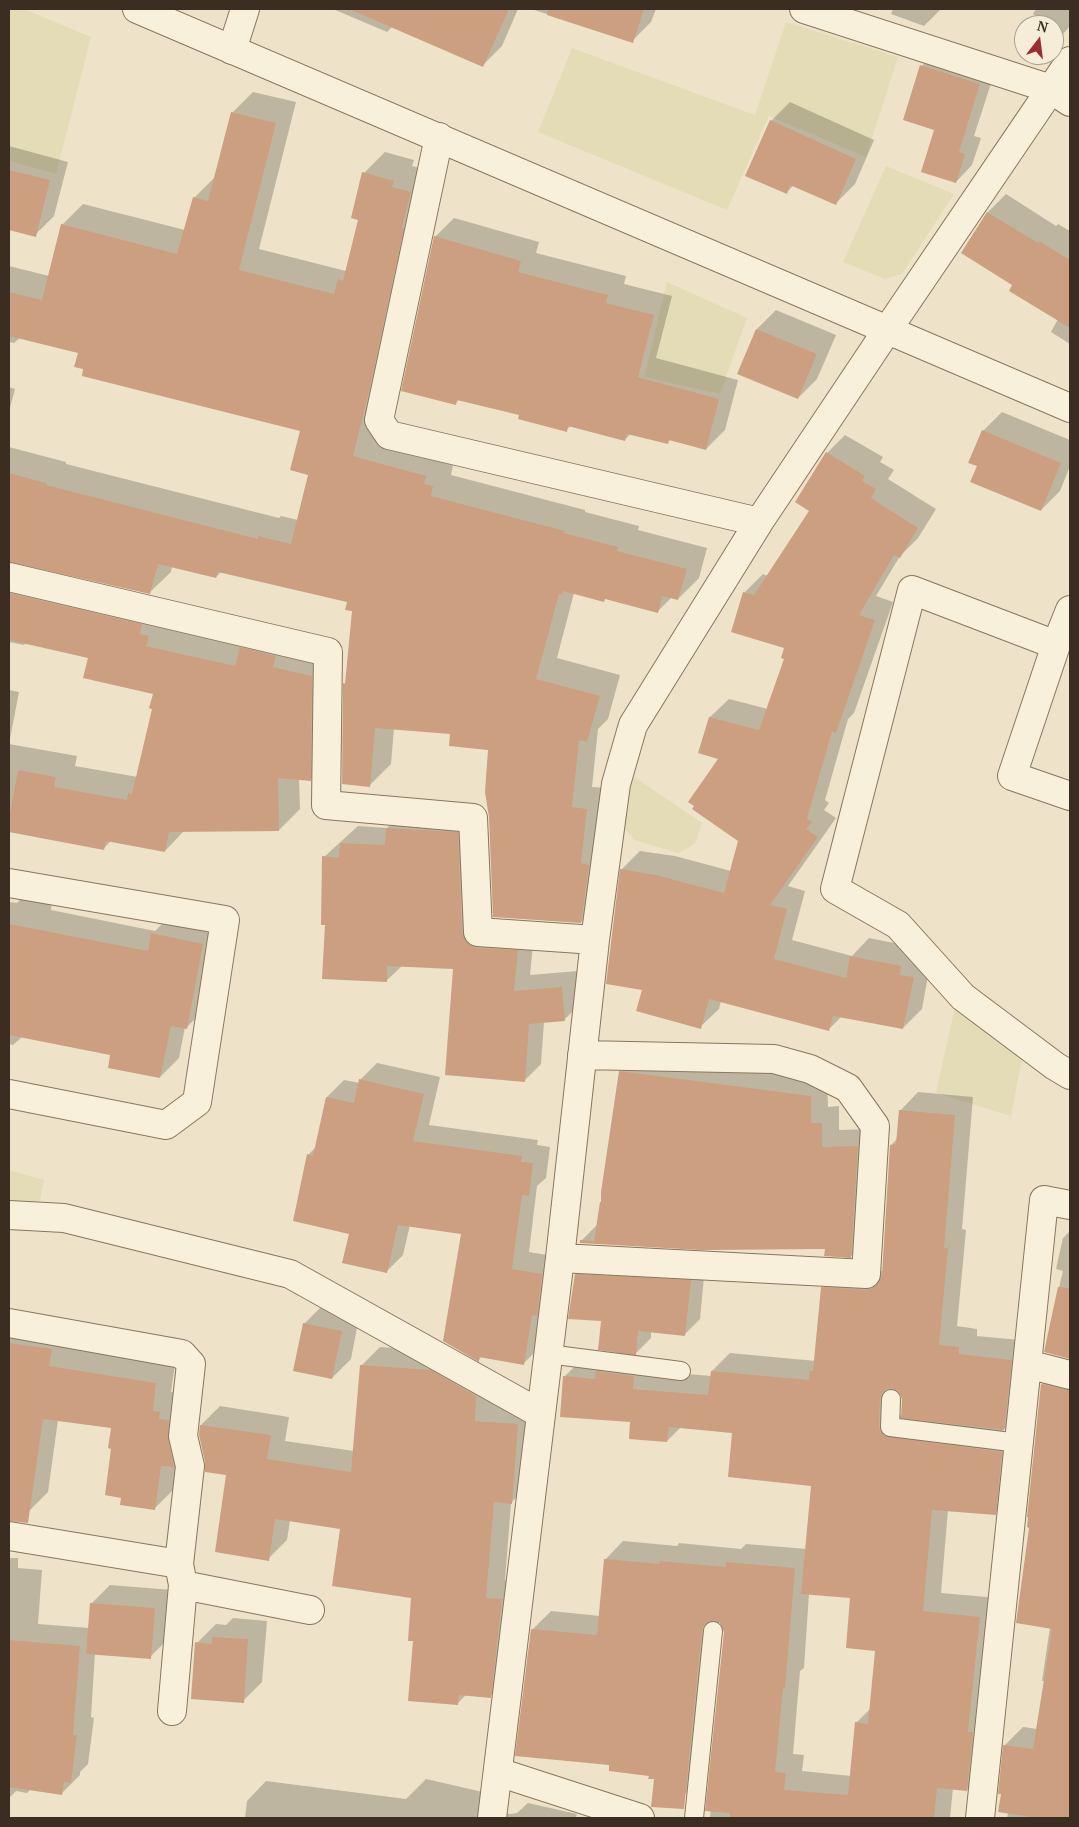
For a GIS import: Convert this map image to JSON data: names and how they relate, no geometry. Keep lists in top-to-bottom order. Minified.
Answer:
{"north":"top"}
